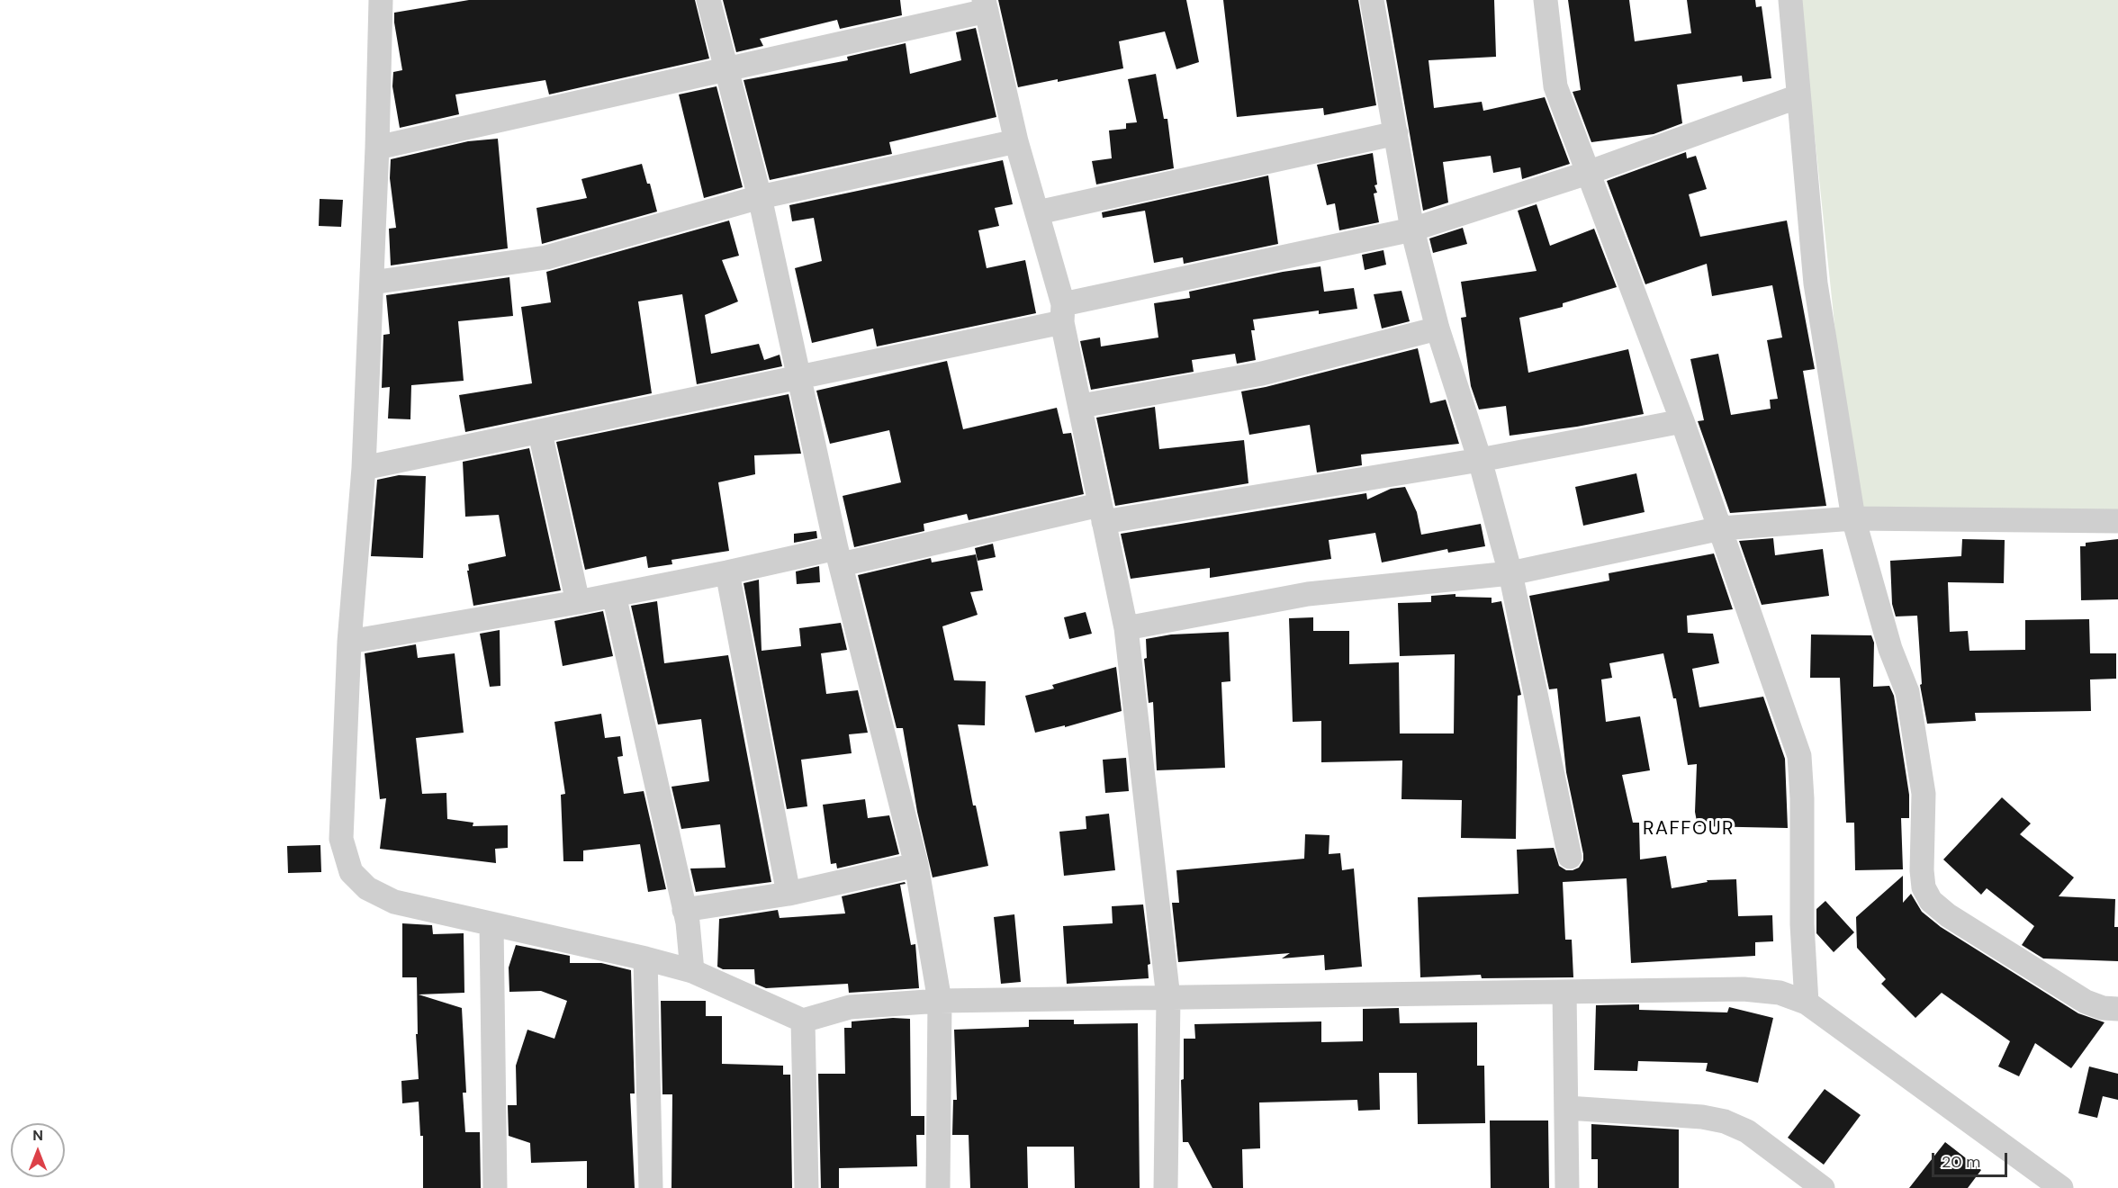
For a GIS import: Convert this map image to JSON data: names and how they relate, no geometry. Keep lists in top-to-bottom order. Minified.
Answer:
{"districts":["RAFFOUR"],"scale_bar":"20 m","north":"top"}
